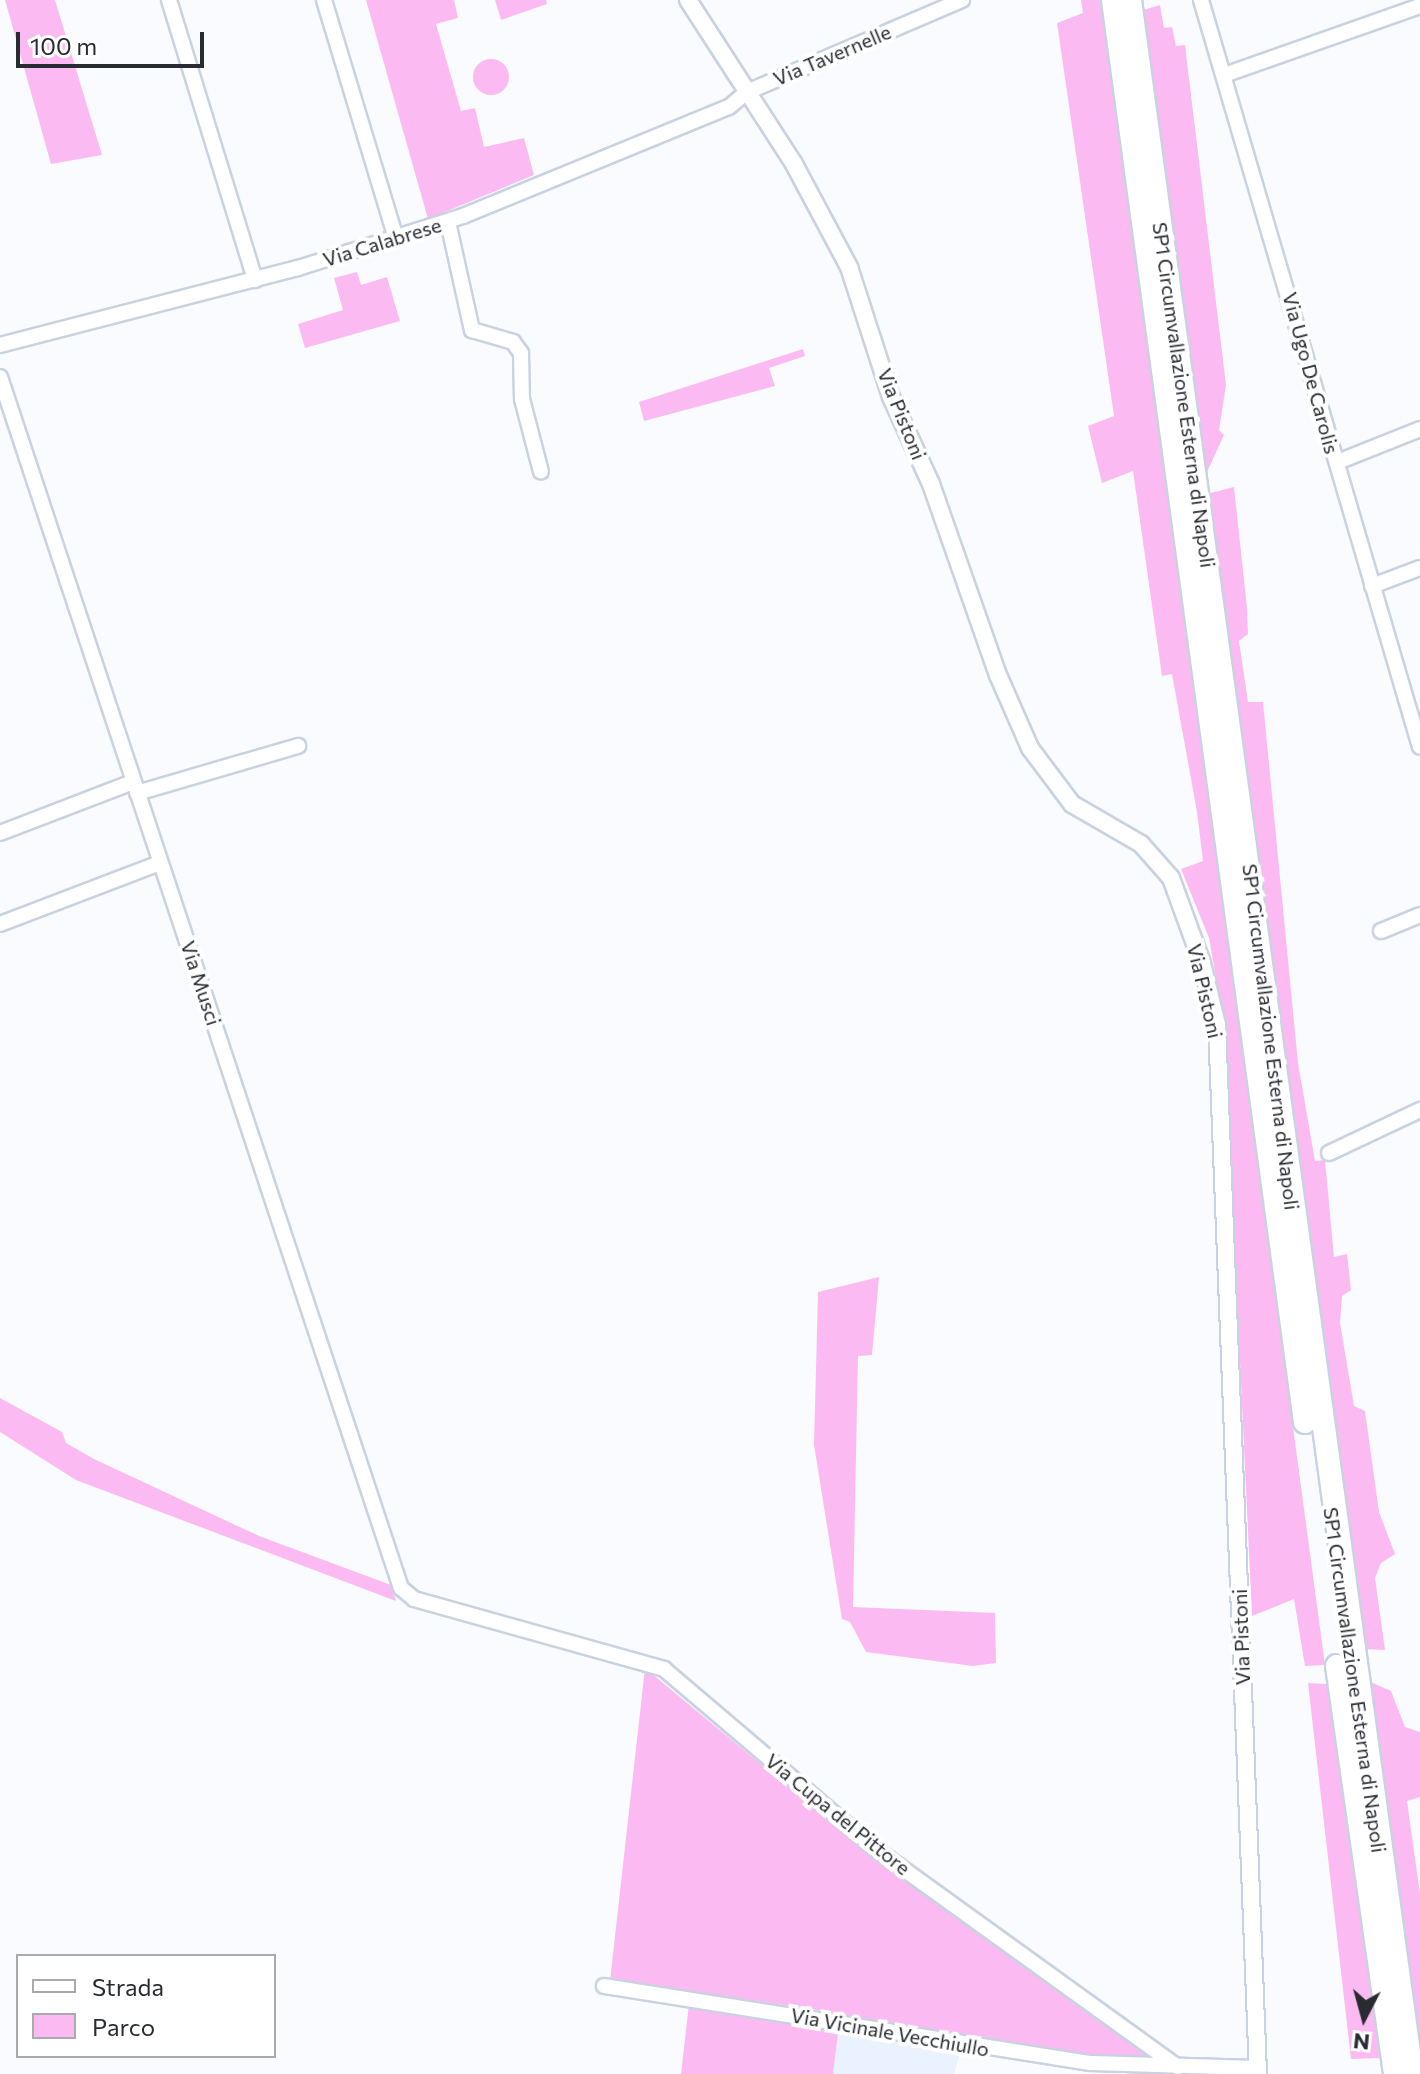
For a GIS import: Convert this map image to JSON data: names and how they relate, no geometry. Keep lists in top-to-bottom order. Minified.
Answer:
{"streets":{"highway":["SP1 Circumvallazione Esterna di Napoli"],"street":["Via Tavernelle","Via Calabrese","Via Ugo De Carolis","Via Pistoni","Via Musci","Via Cupa del Pittore","Via Vicinale Vecchiullo"]},"crossings":[["Via Tavernelle","Via Calabrese"],["Via Tavernelle","Via Pistoni"],["Via Calabrese","Via Pistoni"],["Via Musci","Via Cupa del Pittore"],["Via Cupa del Pittore","Via Vicinale Vecchiullo"]],"legend":["Strada","Parco"],"scale_bar":"100 m","north":"bottom"}
